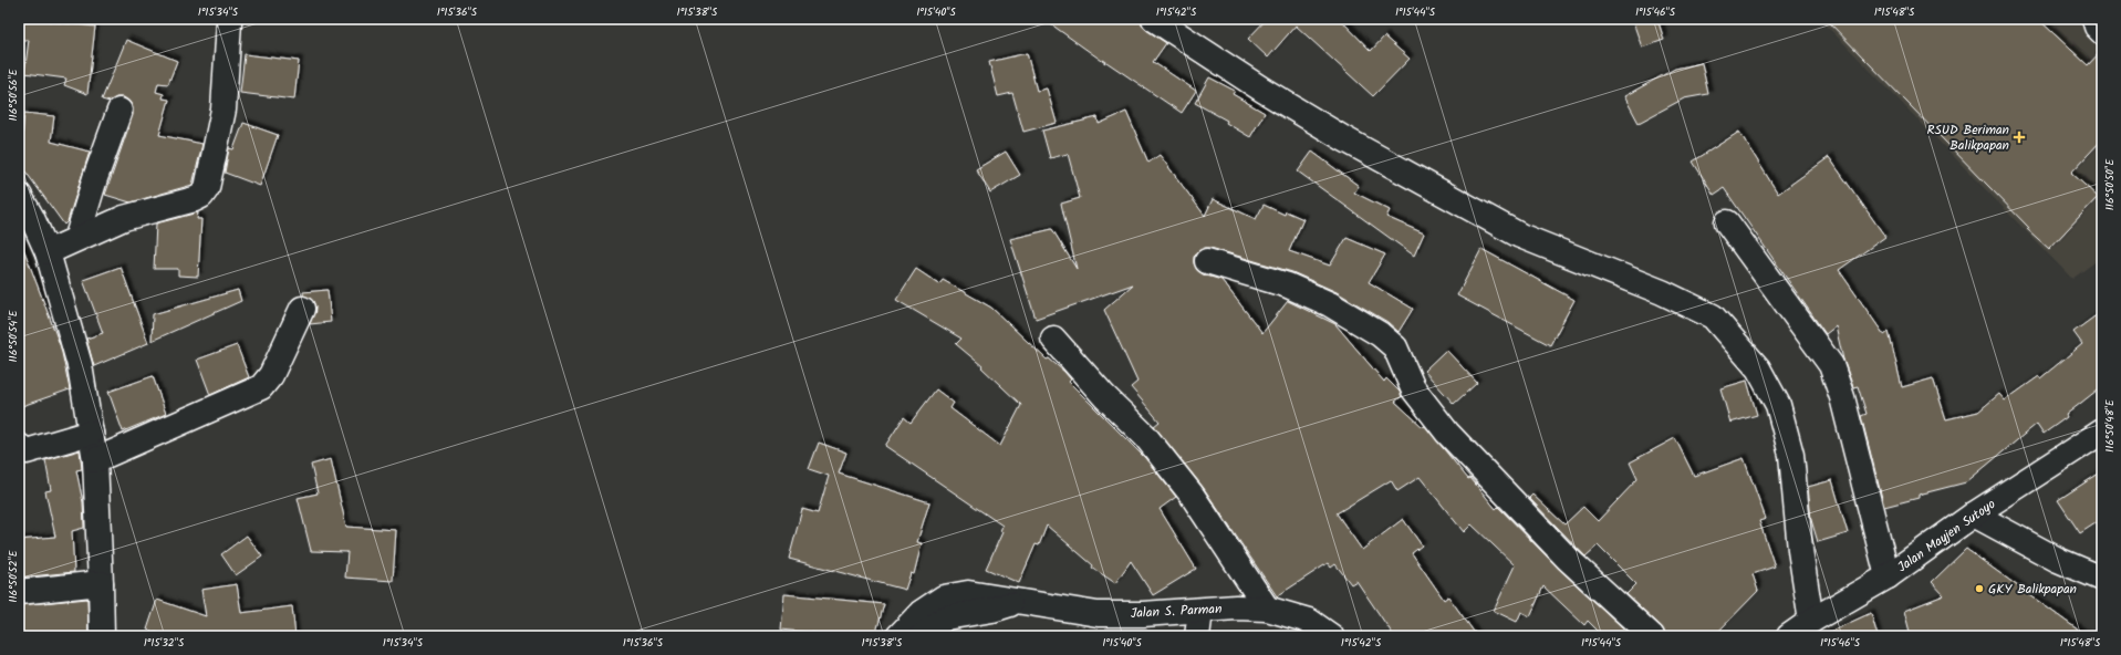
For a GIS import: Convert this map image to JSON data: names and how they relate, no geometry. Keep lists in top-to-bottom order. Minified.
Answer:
{"streets":{"street":["Jalan Mayjen Sutoyo","Jalan S. Parman"]},"places":{"health":["RSUD Beriman Balikpapan"],"other":["GKY Balikpapan"]},"coordinates":["1°15'34\"S","1°15'36\"S","1°15'38\"S","1°15'40\"S","1°15'42\"S","1°15'44\"S","1°15'46\"S","1°15'48\"S","116°50'56\"E","116°50'50\"E","116°50'54\"E","116°50'48\"E","116°50'52\"E","1°15'32\"S"]}
